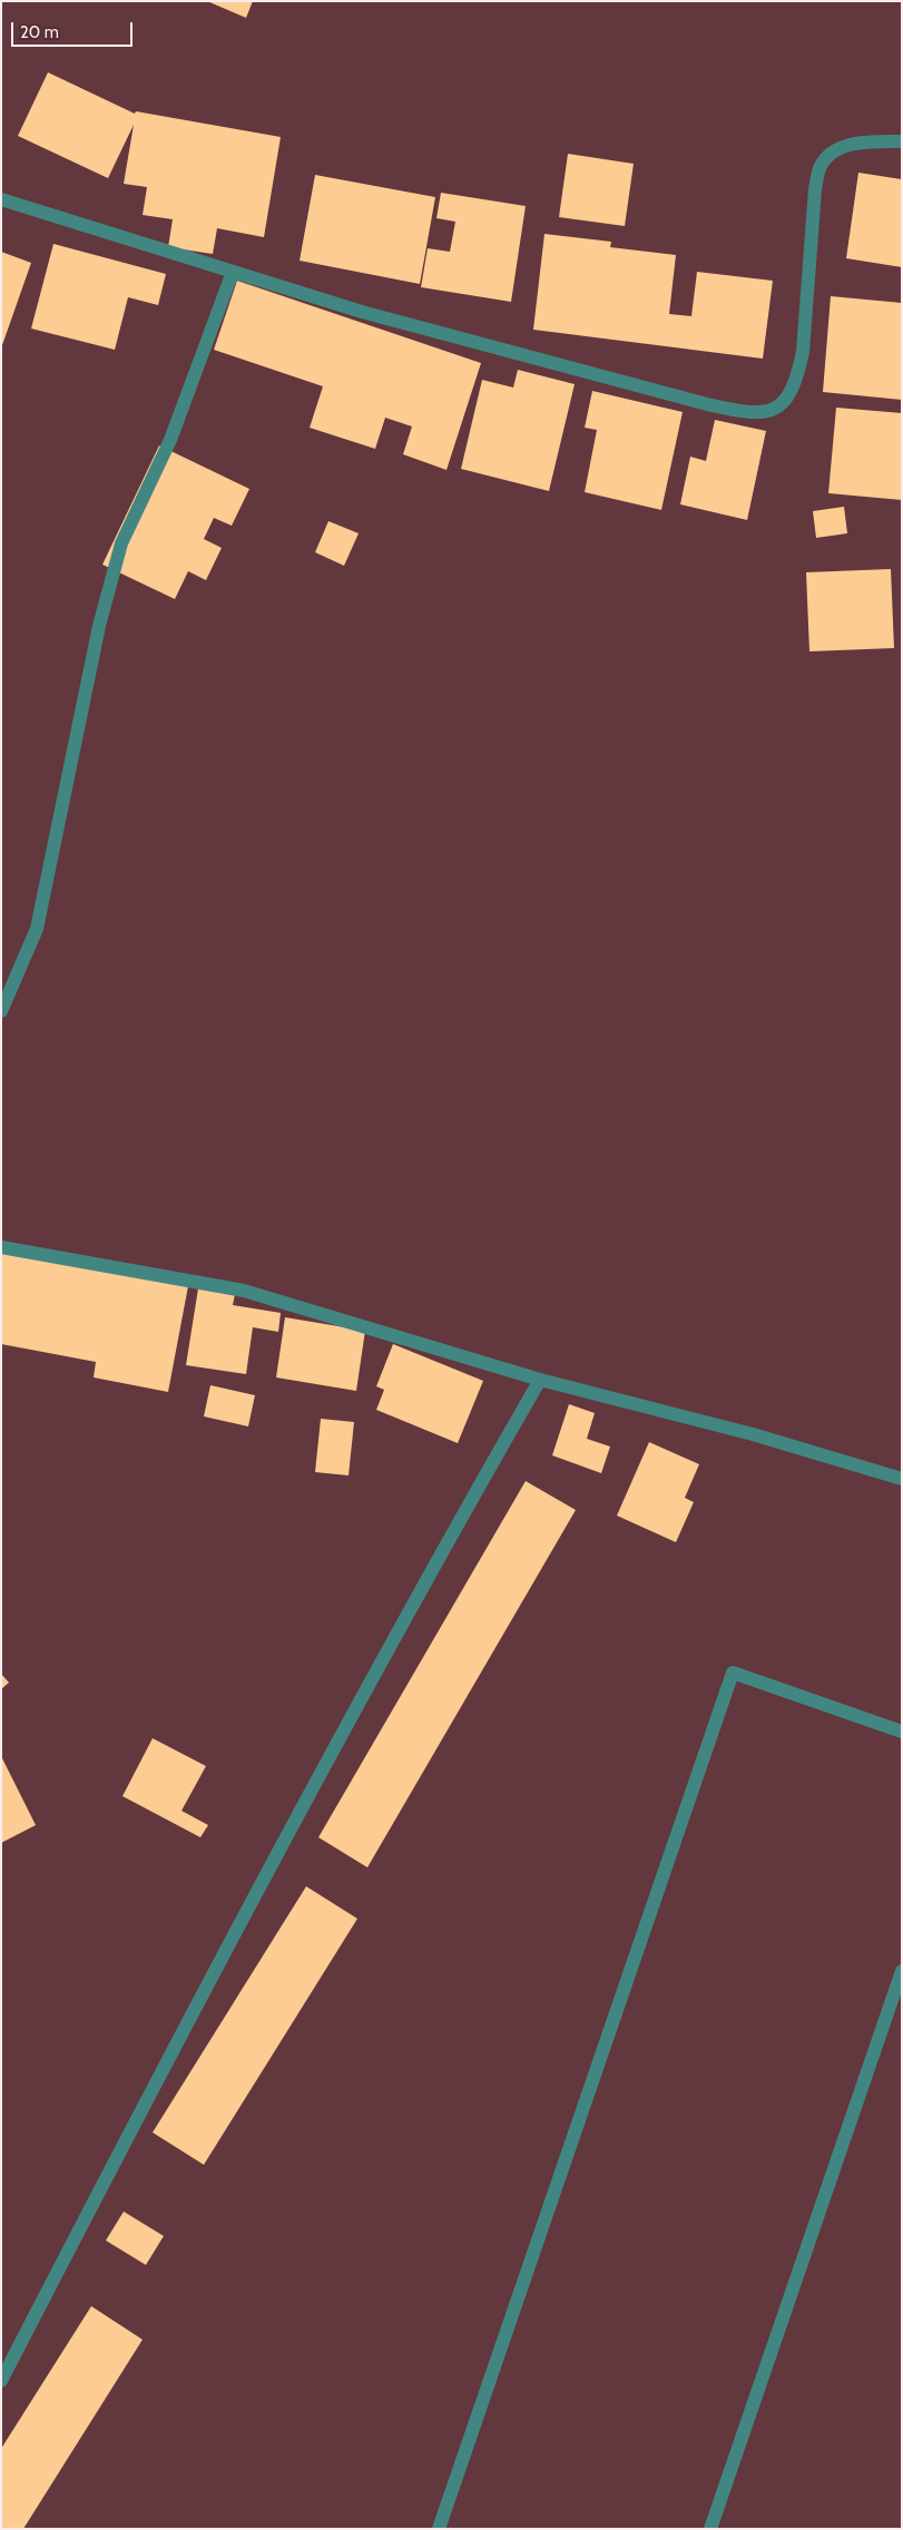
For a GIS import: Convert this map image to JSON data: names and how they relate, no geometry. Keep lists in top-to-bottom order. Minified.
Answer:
{"scale_bar":"20 m"}
